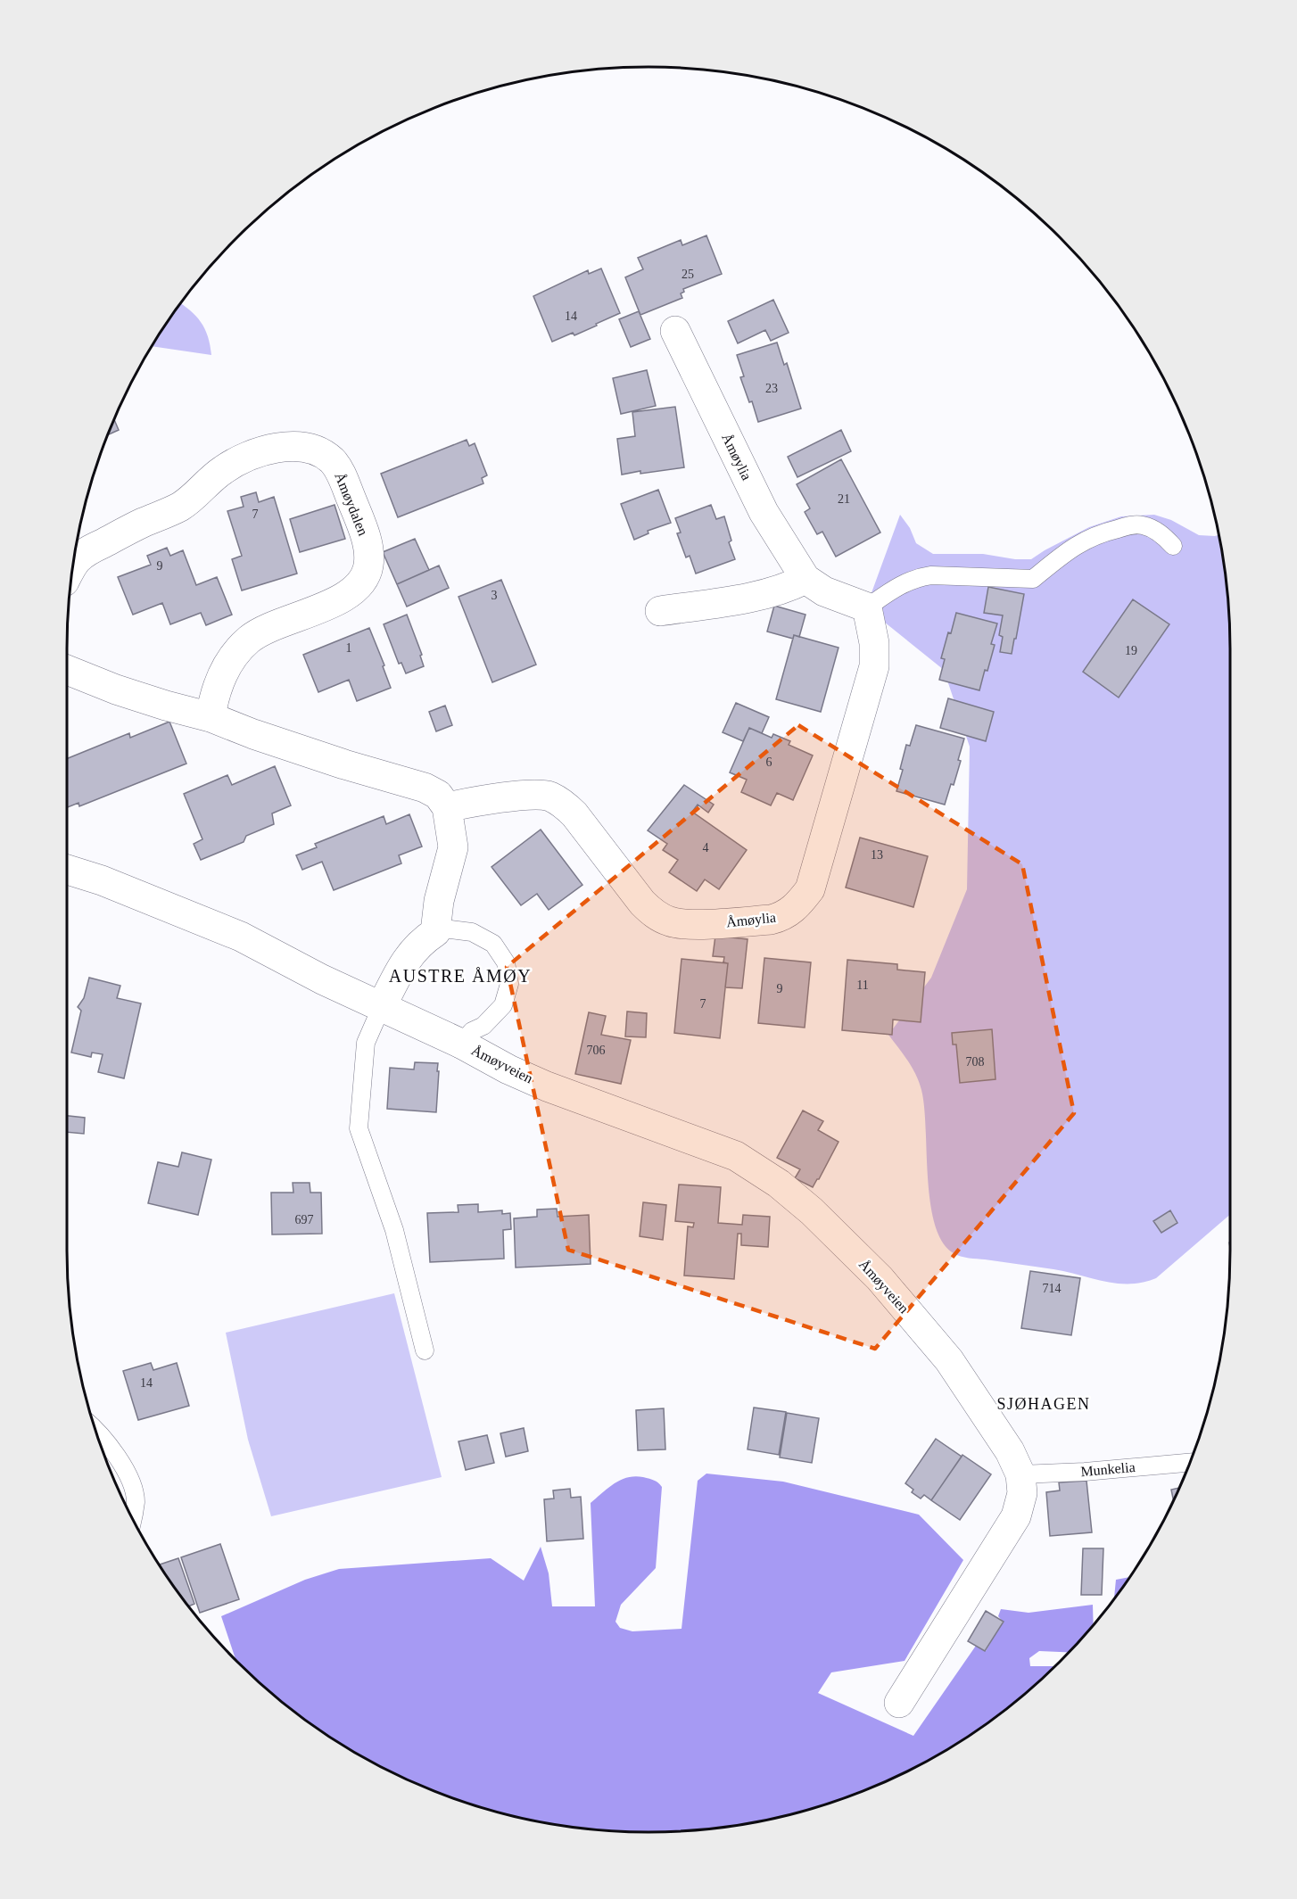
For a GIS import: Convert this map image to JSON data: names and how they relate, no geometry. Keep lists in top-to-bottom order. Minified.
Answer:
{"streets":{"street":["Åmøylia","Åmøydalen","Åmøyveien"],"lane":["Munkelia"]},"crossings":[["Åmøyveien","Munkelia"]],"districts":["AUSTRE ÅMØY","SJØHAGEN"],"house_numbers":["25","14","23","21","7","9","3","1","19","6","4","13","11","9","7","706","708","697","714","14"]}
